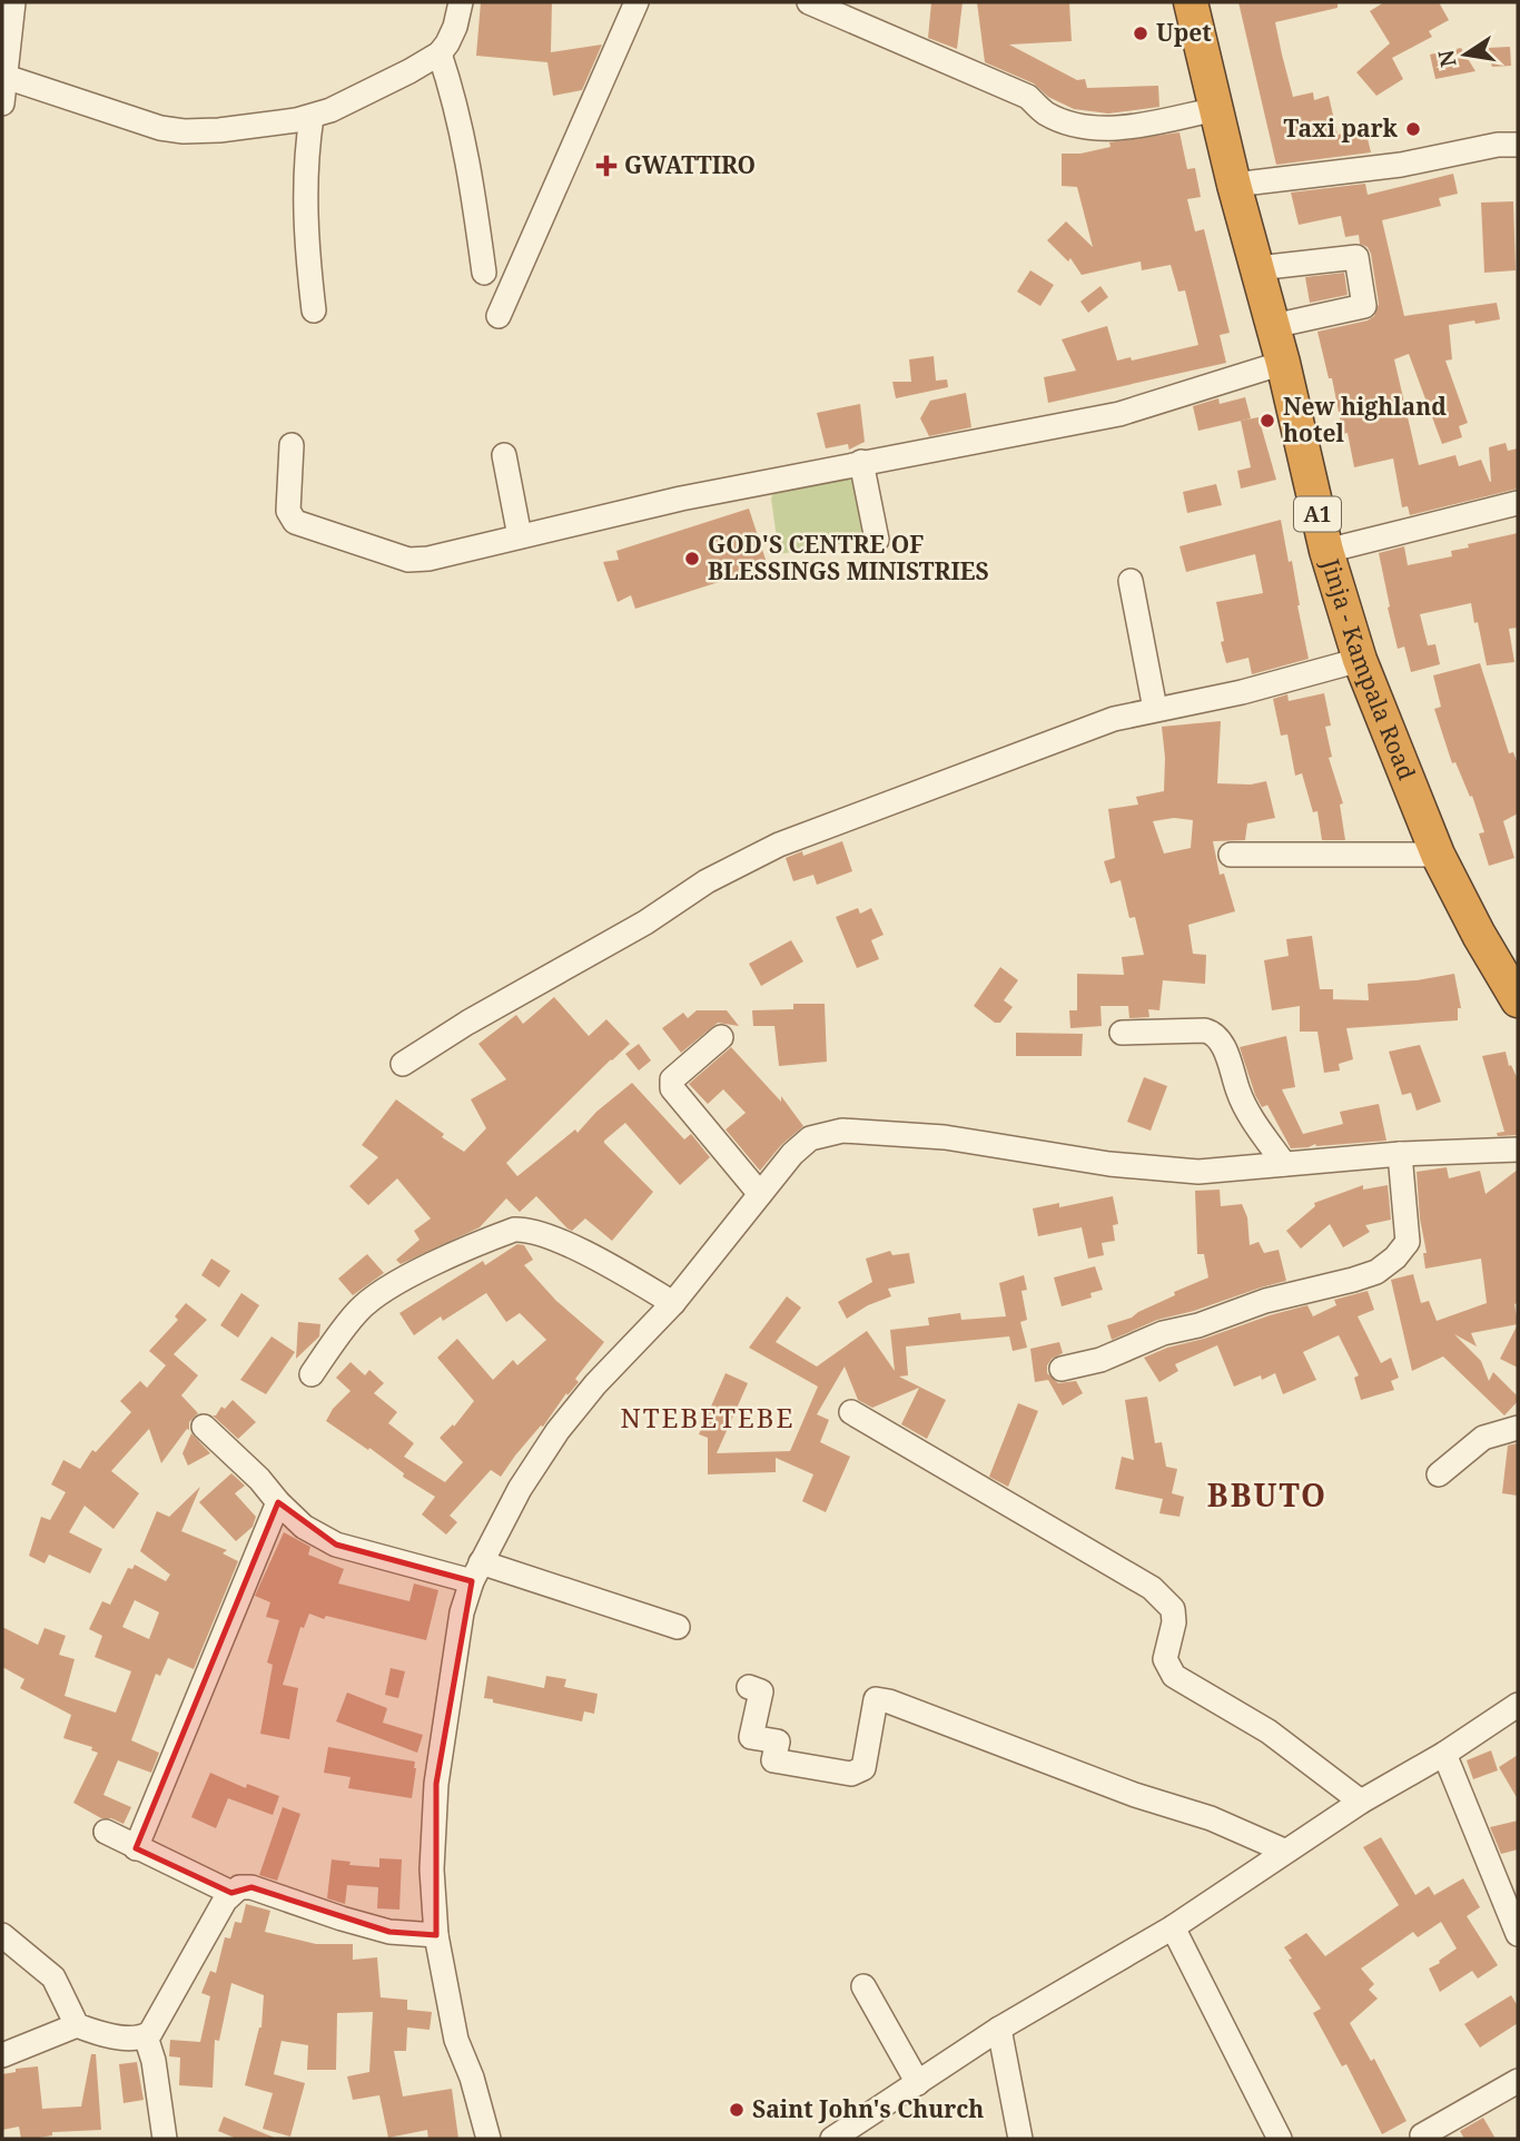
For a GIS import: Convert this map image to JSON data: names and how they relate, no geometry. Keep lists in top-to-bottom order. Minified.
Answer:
{"streets":{"highway":["A1","Jinja - Kampala Road"]},"districts":["NTEBETEBE","BBUTO"],"places":{"other":["Upet","Taxi park","New highland hotel","GOD'S CENTRE OF BLESSINGS MINISTRIES","Saint John's Church"],"health":["GWATTIRO"]},"north":"left"}
